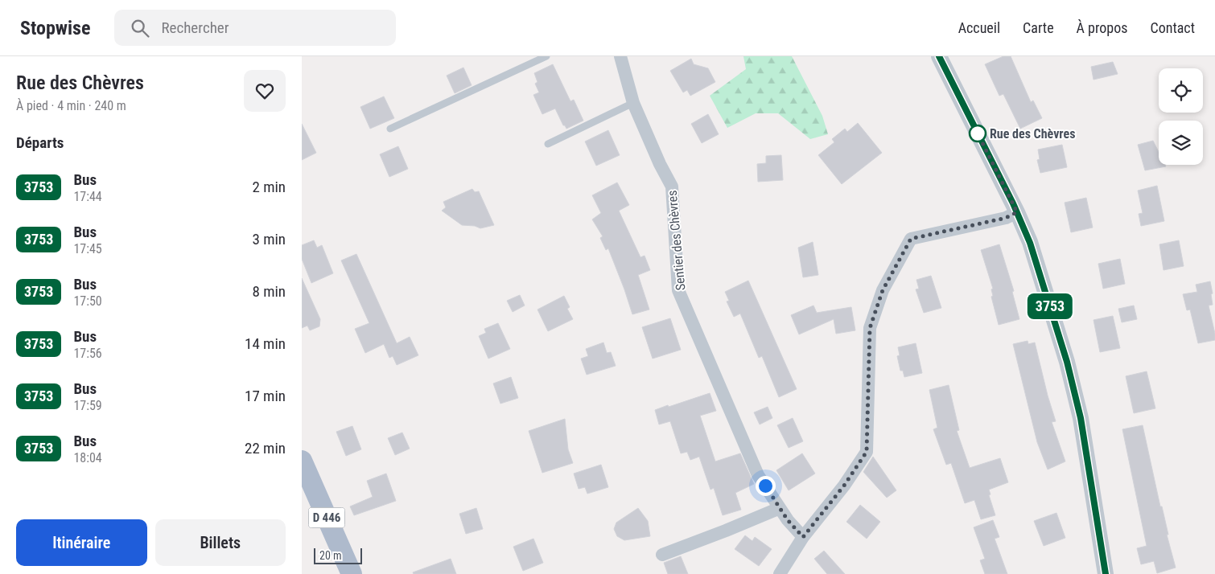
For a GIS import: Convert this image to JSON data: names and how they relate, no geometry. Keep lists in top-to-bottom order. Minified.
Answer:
{"streets":{"main road":["D 446"],"street":["Sentier des Chèvres"]},"places":["Rue des Chèvres"],"lines":["bus line 3753"],"scale_bar":"20 m","page":{"header":"Stopwise","search":"Rechercher","nav":["Accueil","Carte","À propos","Contact"],"heading":[["Rue des Chèvres","À pied · 4 min · 240 m"],"Départs"],"on_map":"3753","list":[{"mark":"3753","name":"Bus","note":"17:44","value":"2 min"},{"mark":"3753","name":"Bus","note":"17:45","value":"3 min"},{"mark":"3753","name":"Bus","note":"17:50","value":"8 min"},{"mark":"3753","name":"Bus","note":"17:56","value":"14 min"},{"mark":"3753","name":"Bus","note":"17:59","value":"17 min"},{"mark":"3753","name":"Bus","note":"18:04","value":"22 min"}],"buttons":["Itinéraire","Billets"],"scale":"20 m"}}
